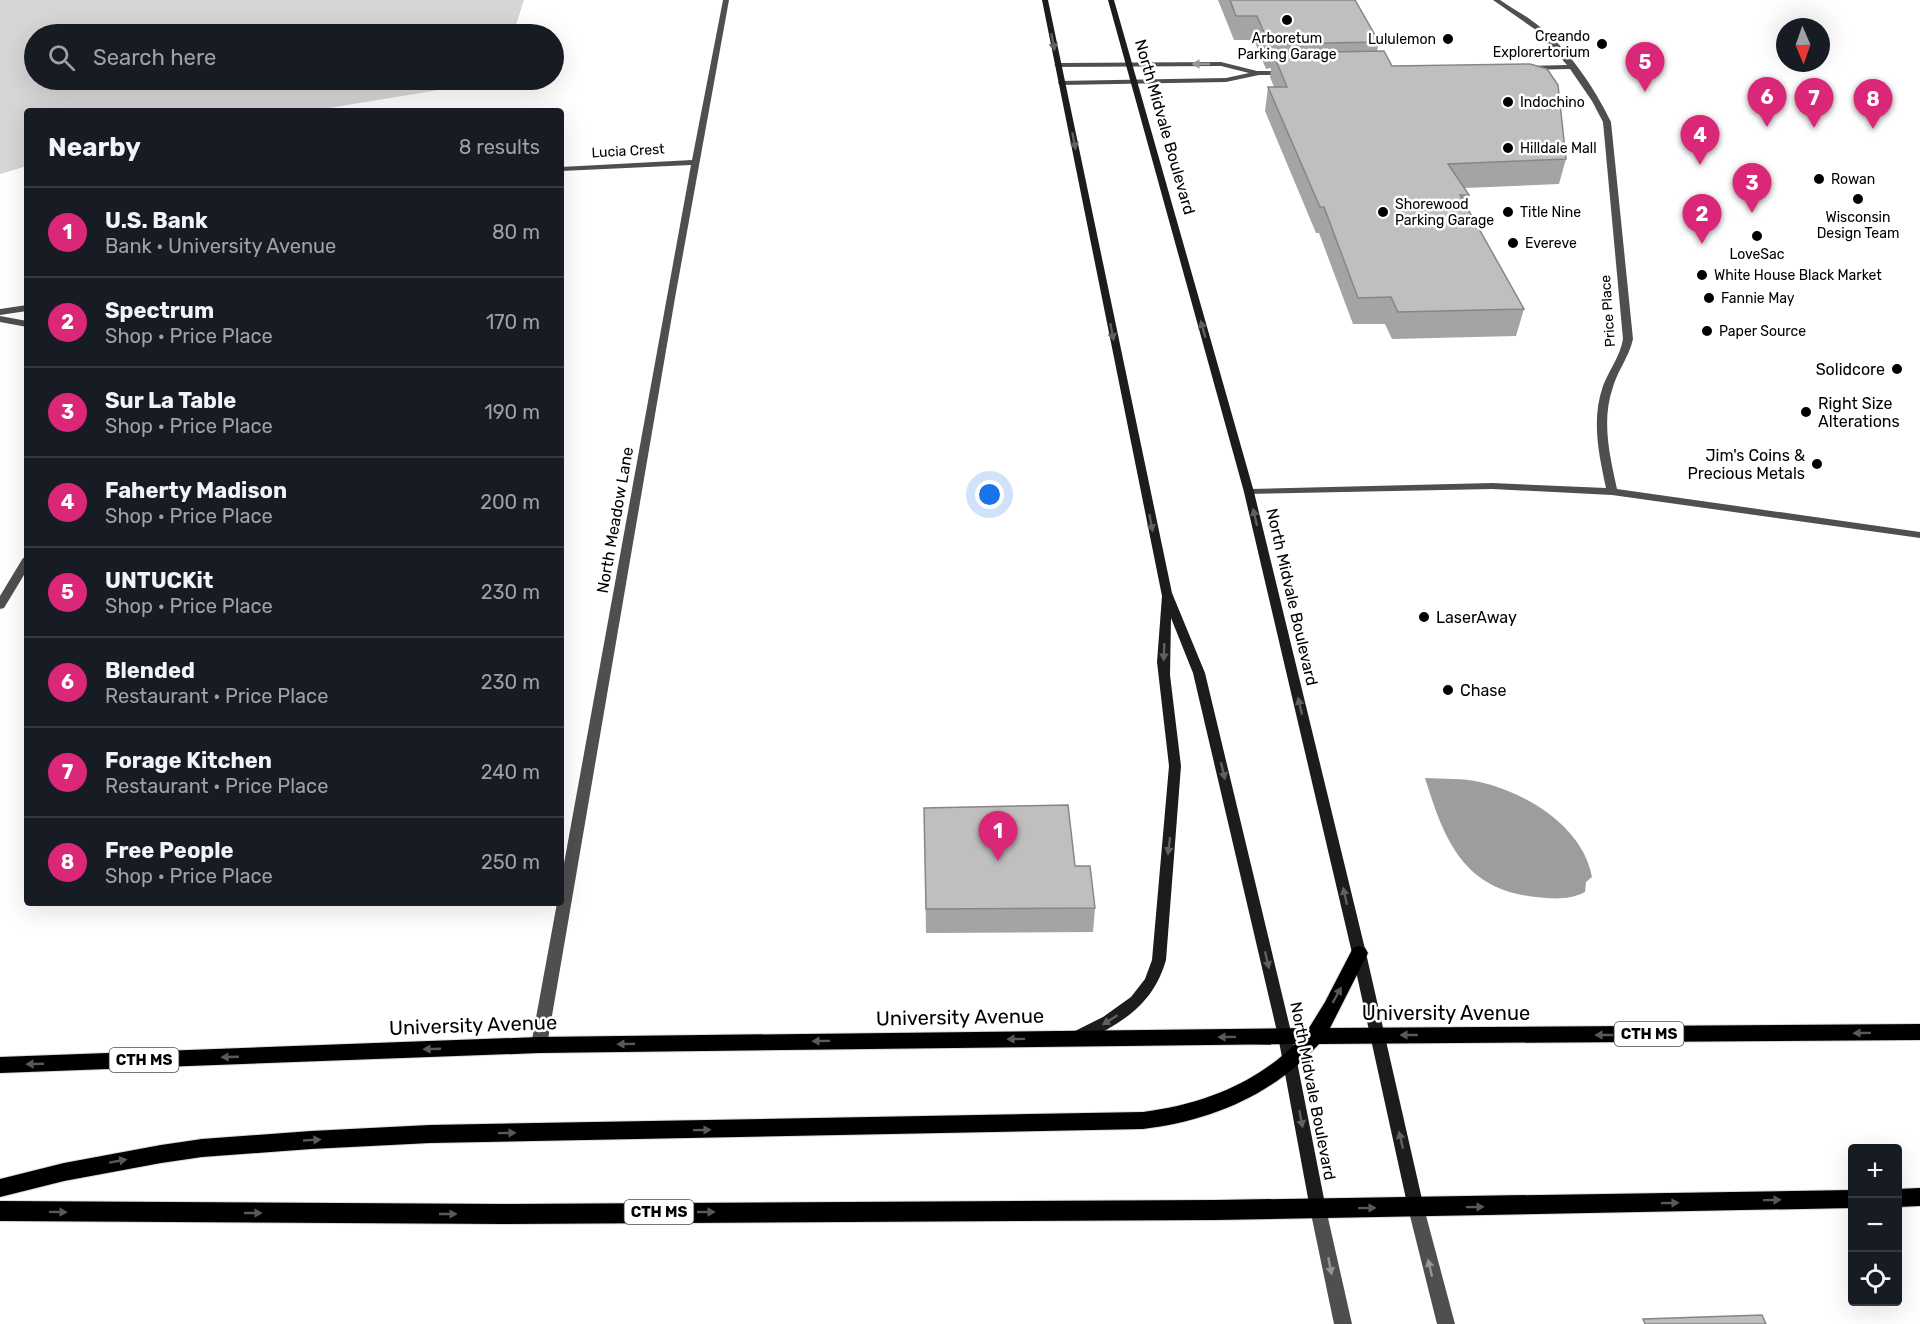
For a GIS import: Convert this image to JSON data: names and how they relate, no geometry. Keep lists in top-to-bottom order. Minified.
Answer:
{"streets":{"main road":["North Midvale Boulevard","University Avenue","CTH MS"],"street":["Lucia Crest","Price Place","North Meadow Lane"]},"crossings":[["North Midvale Boulevard","University Avenue"],["North Midvale Boulevard","CTH MS"],["Lucia Crest","North Meadow Lane"],["North Meadow Lane","University Avenue"]],"places":["Arboretum Parking Garage","Lululemon","Creando Explorertorium","Indochino","Hilldale Mall","Rowan","Wisconsin Design Team","Shorewood Parking Garage","Title Nine","LoveSac","Evereve","White House Black Market","Fannie May","Paper Source","Solidcore","Right Size Alterations","Jim's Coins & Precious Metals","LaserAway","Chase"],"north":"bottom","page":{"search":"Search here","pins":["5","6","7","8","4","3","2","1"],"heading":["Nearby","8 results"],"list":[{"mark":"1","name":"U.S. Bank","note":"Bank · University Avenue","value":"80 m"},{"mark":"2","name":"Spectrum","note":"Shop · Price Place","value":"170 m"},{"mark":"3","name":"Sur La Table","note":"Shop · Price Place","value":"190 m"},{"mark":"4","name":"Faherty Madison","note":"Shop · Price Place","value":"200 m"},{"mark":"5","name":"UNTUCKit","note":"Shop · Price Place","value":"230 m"},{"mark":"6","name":"Blended","note":"Restaurant · Price Place","value":"230 m"},{"mark":"7","name":"Forage Kitchen","note":"Restaurant · Price Place","value":"240 m"},{"mark":"8","name":"Free People","note":"Shop · Price Place","value":"250 m"}],"map_buttons":["+","−"]}}
